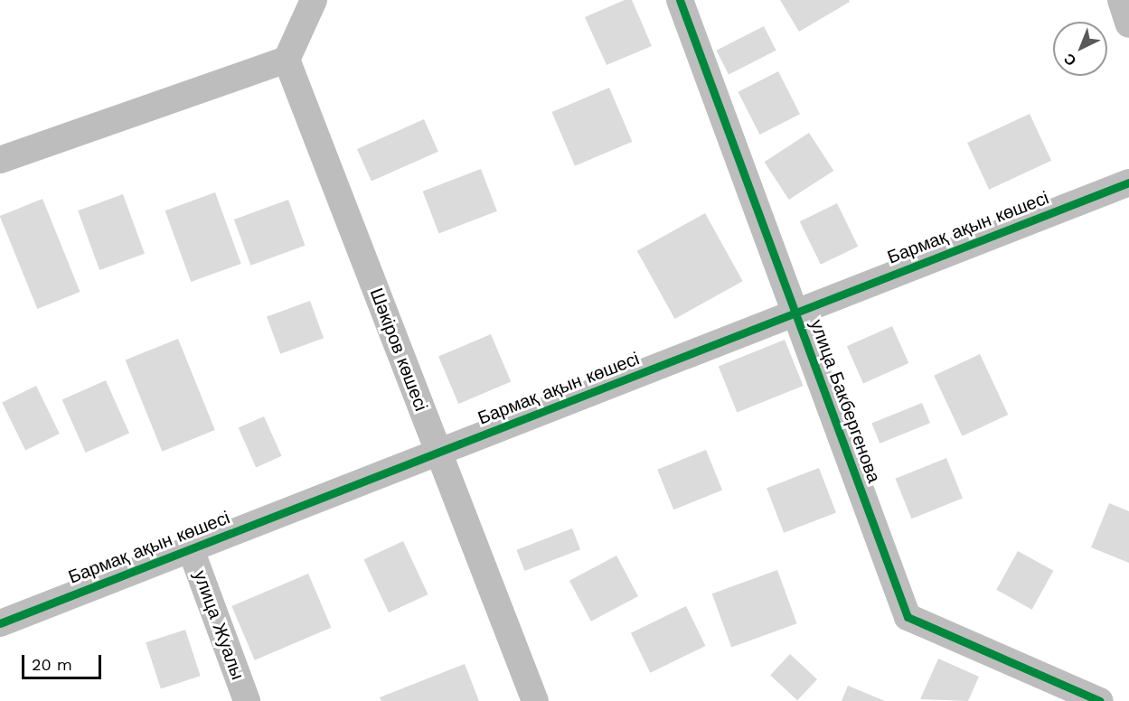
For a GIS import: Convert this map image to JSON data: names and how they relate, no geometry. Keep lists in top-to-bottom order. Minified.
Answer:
{"streets":{"street":["Бармақ ақын көшесі","Шәкіров көшесі","улица Бакбергенова","улица Жуалы"]},"crossings":[["Бармақ ақын көшесі","Шәкіров көшесі"],["Бармақ ақын көшесі","улица Бакбергенова"],["Бармақ ақын көшесі","улица Жуалы"]],"scale_bar":"20 m","north":"bottom left"}
